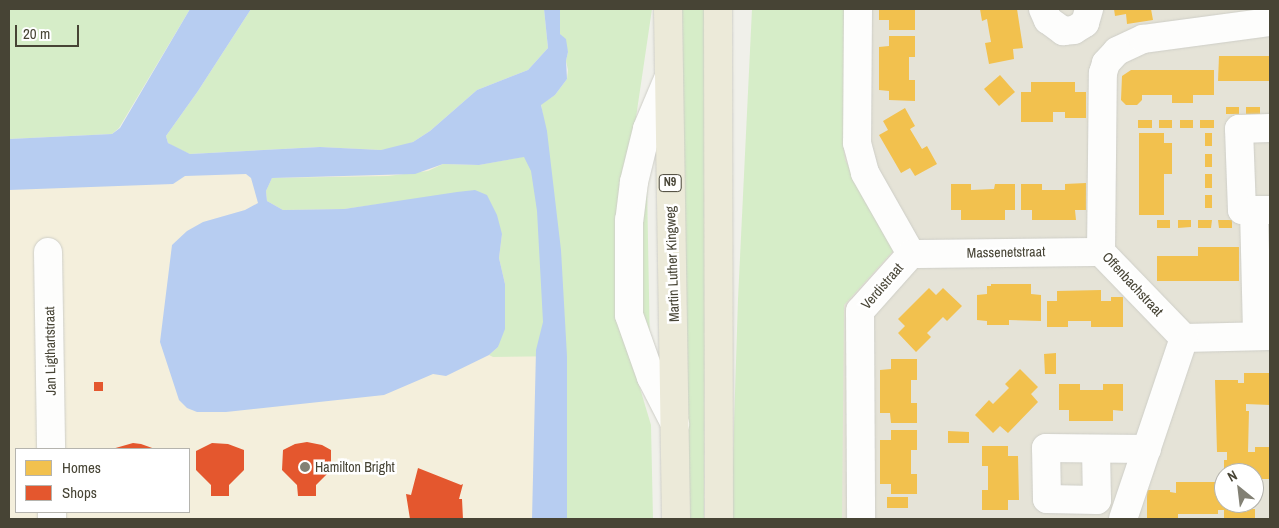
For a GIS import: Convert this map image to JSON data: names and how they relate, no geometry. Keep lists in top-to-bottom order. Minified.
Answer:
{"streets":{"highway":["N9","Martin Luther Kingweg"],"street":["Massenetstraat","Offenbachstraat","Verdistraat","Jan Ligthartstraat"]},"crossings":[["Massenetstraat","Offenbachstraat"],["Massenetstraat","Verdistraat"]],"places":["Hamilton Bright"],"legend":["Homes","Shops"],"scale_bar":"20 m","north":"top left"}
